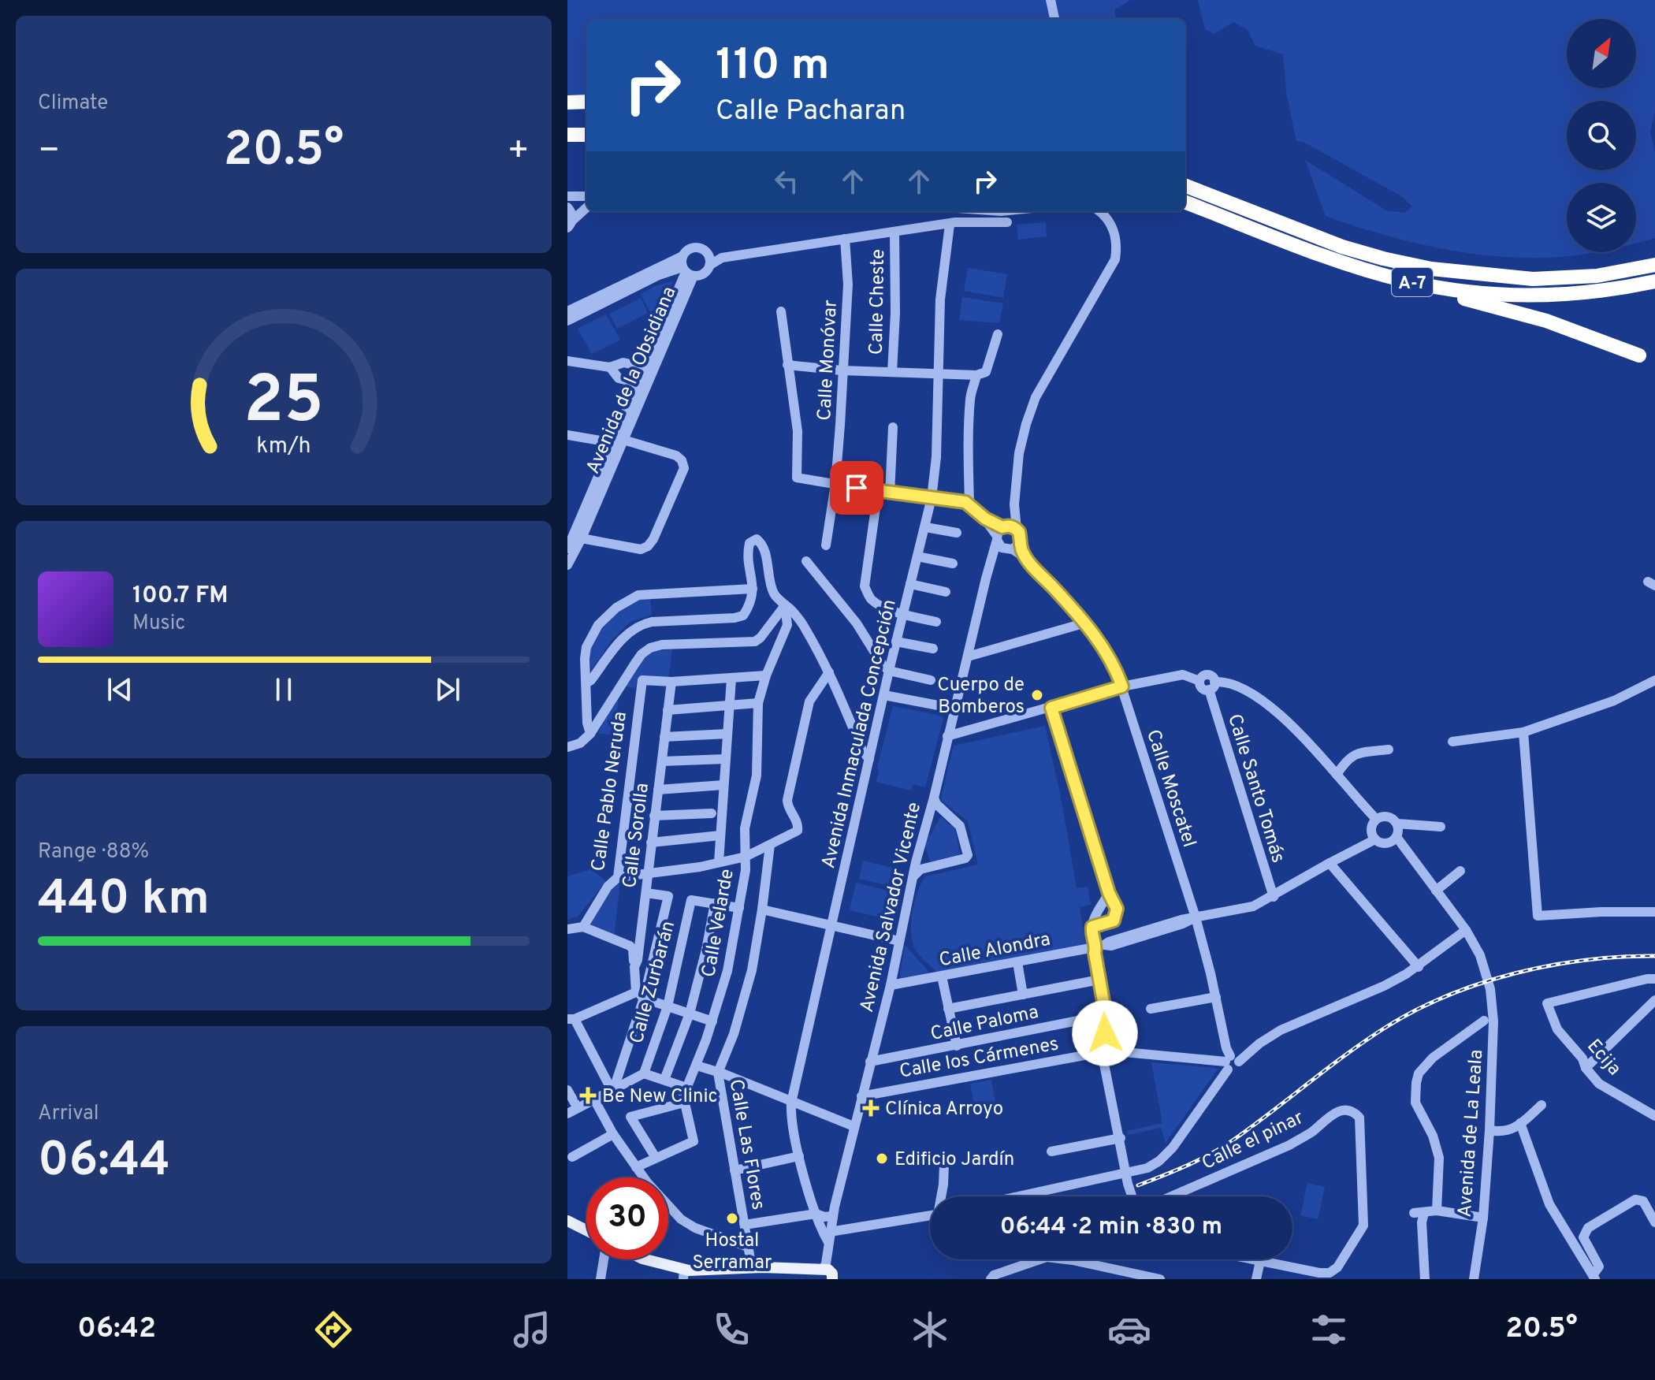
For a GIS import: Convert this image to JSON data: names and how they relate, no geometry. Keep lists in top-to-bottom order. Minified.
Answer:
{"streets":{"highway":["A-7"],"street":["Calle Cheste","Calle Monóvar","Avenida de la Obsidiana","Avenida Inmaculada Concepción","Calle Moscatel","Calle Santo Tomás","Calle Pablo Neruda","Calle Sorolla","Avenida Salvador Vicente","Calle Velarde","Calle Alondra","Calle Zurbarán","Calle Paloma","Calle los Cármenes","Ecija","Avenida de La Leala","Calle el pinar","Calle Las Flores"]},"crossings":[["Avenida Inmaculada Concepción","Avenida Salvador Vicente"],["Calle Moscatel","Avenida Salvador Vicente"],["Calle Moscatel","Calle Alondra"],["Calle Moscatel","Calle los Cármenes"],["Calle Santo Tomás","Calle Alondra"],["Calle Pablo Neruda","Calle Sorolla"],["Avenida Salvador Vicente","Calle Alondra"],["Avenida Salvador Vicente","Calle Paloma"],["Avenida Salvador Vicente","Calle los Cármenes"],["Calle Alondra","Avenida de La Leala"]],"places":{"other":["Cuerpo de Bomberos","Edificio Jardín","Hostal Serramar"],"health":["Be New Clinic","Clínica Arroyo"]},"north":"top right","page":{"tile":["Climate",["Range · 88%","440 km"],["Arrival","06:44"]],"turn":["110 m","Calle Pacharan"],"heat":["−","20.5°","+"],"song":["100.7 FM","Music"],"limit":"30","trip":"06:44 · 2 min · 830 m","tabs":["06:42","20.5°"],"gauge":["25","km/h"]}}
